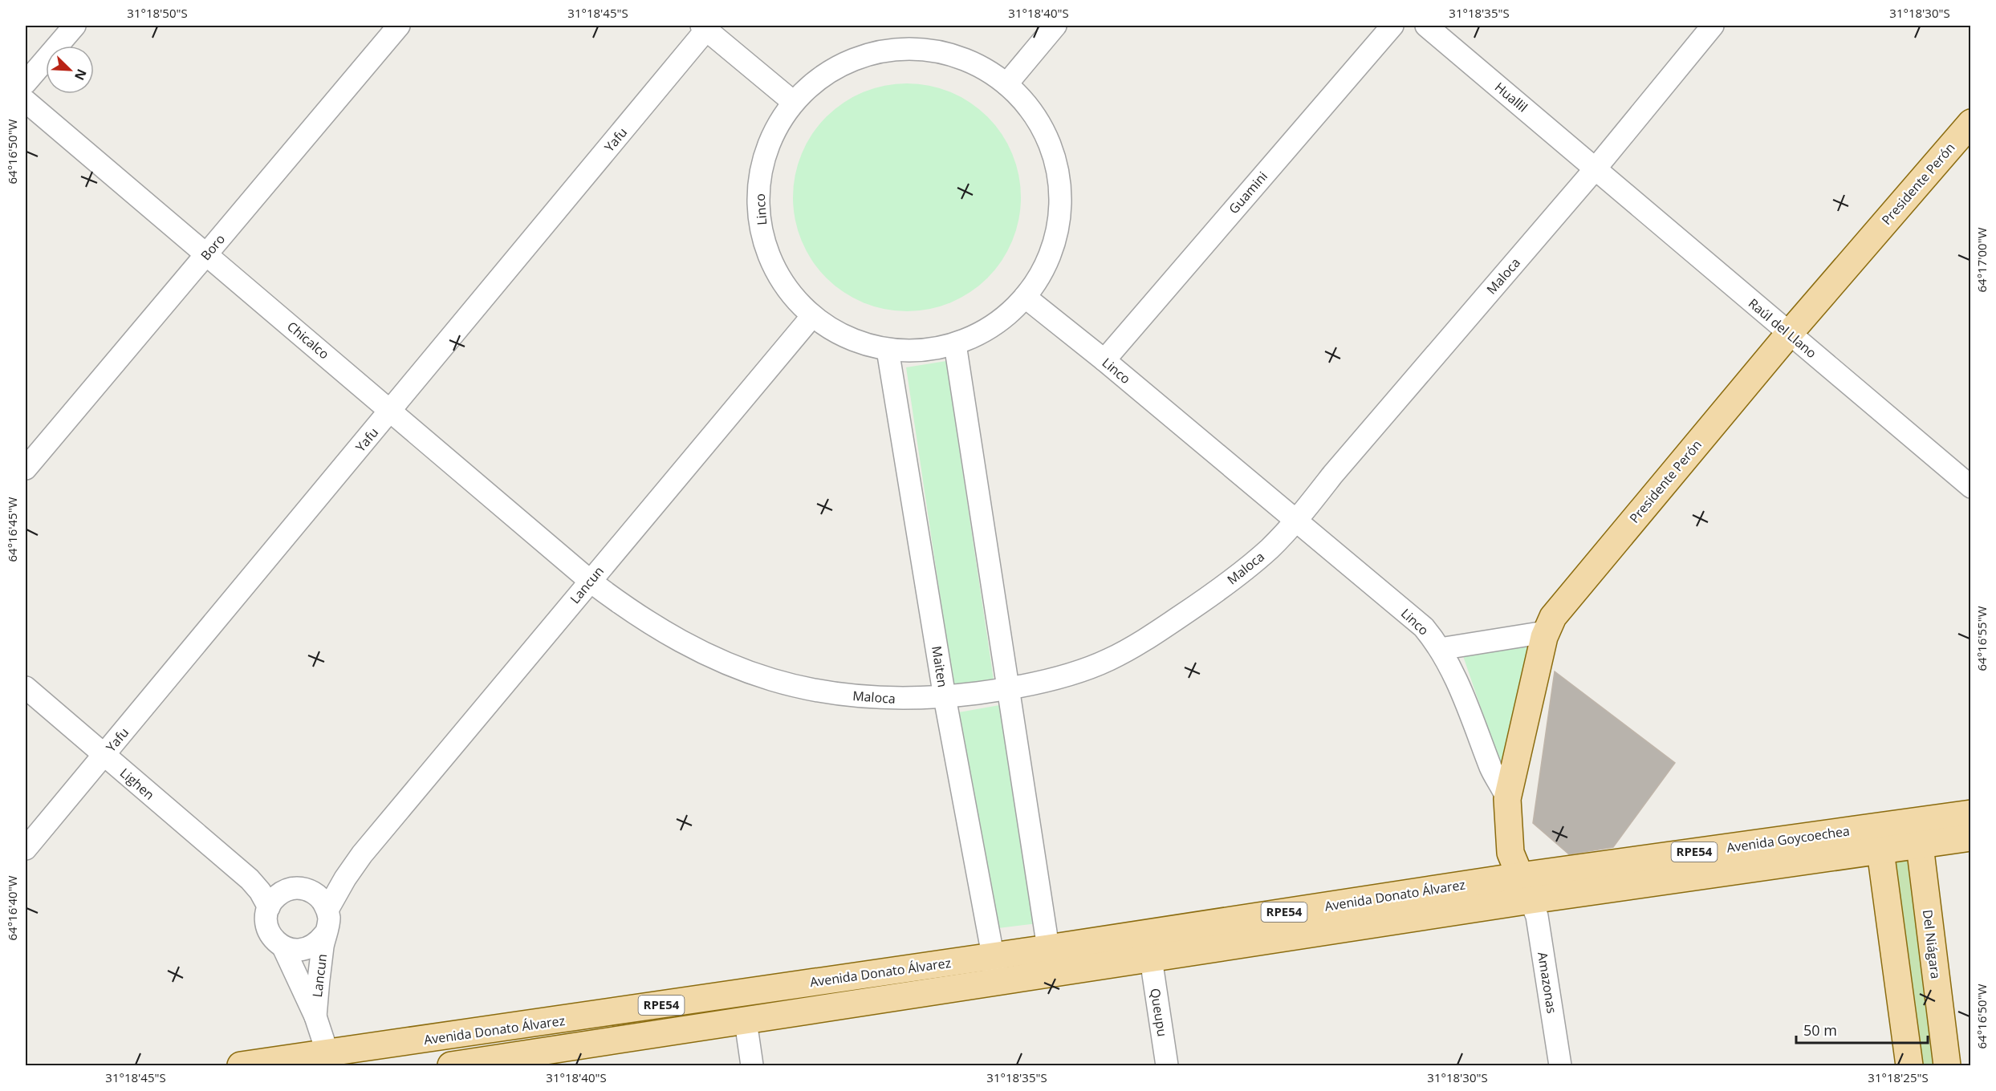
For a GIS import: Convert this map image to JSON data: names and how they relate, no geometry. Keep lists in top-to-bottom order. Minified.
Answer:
{"streets":{"main road":["Presidente Perón","Avenida Goycoechea","RPE54","Avenida Donato Álvarez","Del Niágara"],"street":["Huallil","Yafu","Guamini","Linco","Boro","Maloca","Raúl del Llano","Chicalco","Lancun","Maiten","Lighen","Amazonas","Queupu"]},"crossings":[["Huallil","Maloca"],["Huallil","Raúl del Llano"],["Yafu","Chicalco"],["Yafu","Lighen"],["Presidente Perón","Linco"],["Presidente Perón","Raúl del Llano"],["Presidente Perón","Avenida Goycoechea"],["Presidente Perón","Avenida Donato Álvarez"],["Presidente Perón","Amazonas"],["Guamini","Linco"],["Linco","Maloca"],["Linco","Lancun"],["Linco","Maiten"],["Boro","Chicalco"],["Maloca","Raúl del Llano"],["Maloca","Chicalco"],["Maloca","Lancun"],["Maloca","Maiten"],["Chicalco","Lancun"],["Lancun","Lighen"],["Lancun","Avenida Donato Álvarez"],["Maiten","Avenida Donato Álvarez"],["Avenida Goycoechea","Avenida Donato Álvarez"],["Avenida Goycoechea","Del Niágara"],["Avenida Goycoechea","Amazonas"],["Avenida Donato Álvarez","Amazonas"],["Avenida Donato Álvarez","Queupu"]],"scale_bar":"50 m","north":"bottom right","coordinates":["31°18'50\"S","31°18'45\"S","31°18'40\"S","31°18'35\"S","31°18'30\"S","64°16'50\"W","64°17'00\"W","64°16'45\"W","64°16'55\"W","64°16'40\"W","31°18'25\"S"]}
